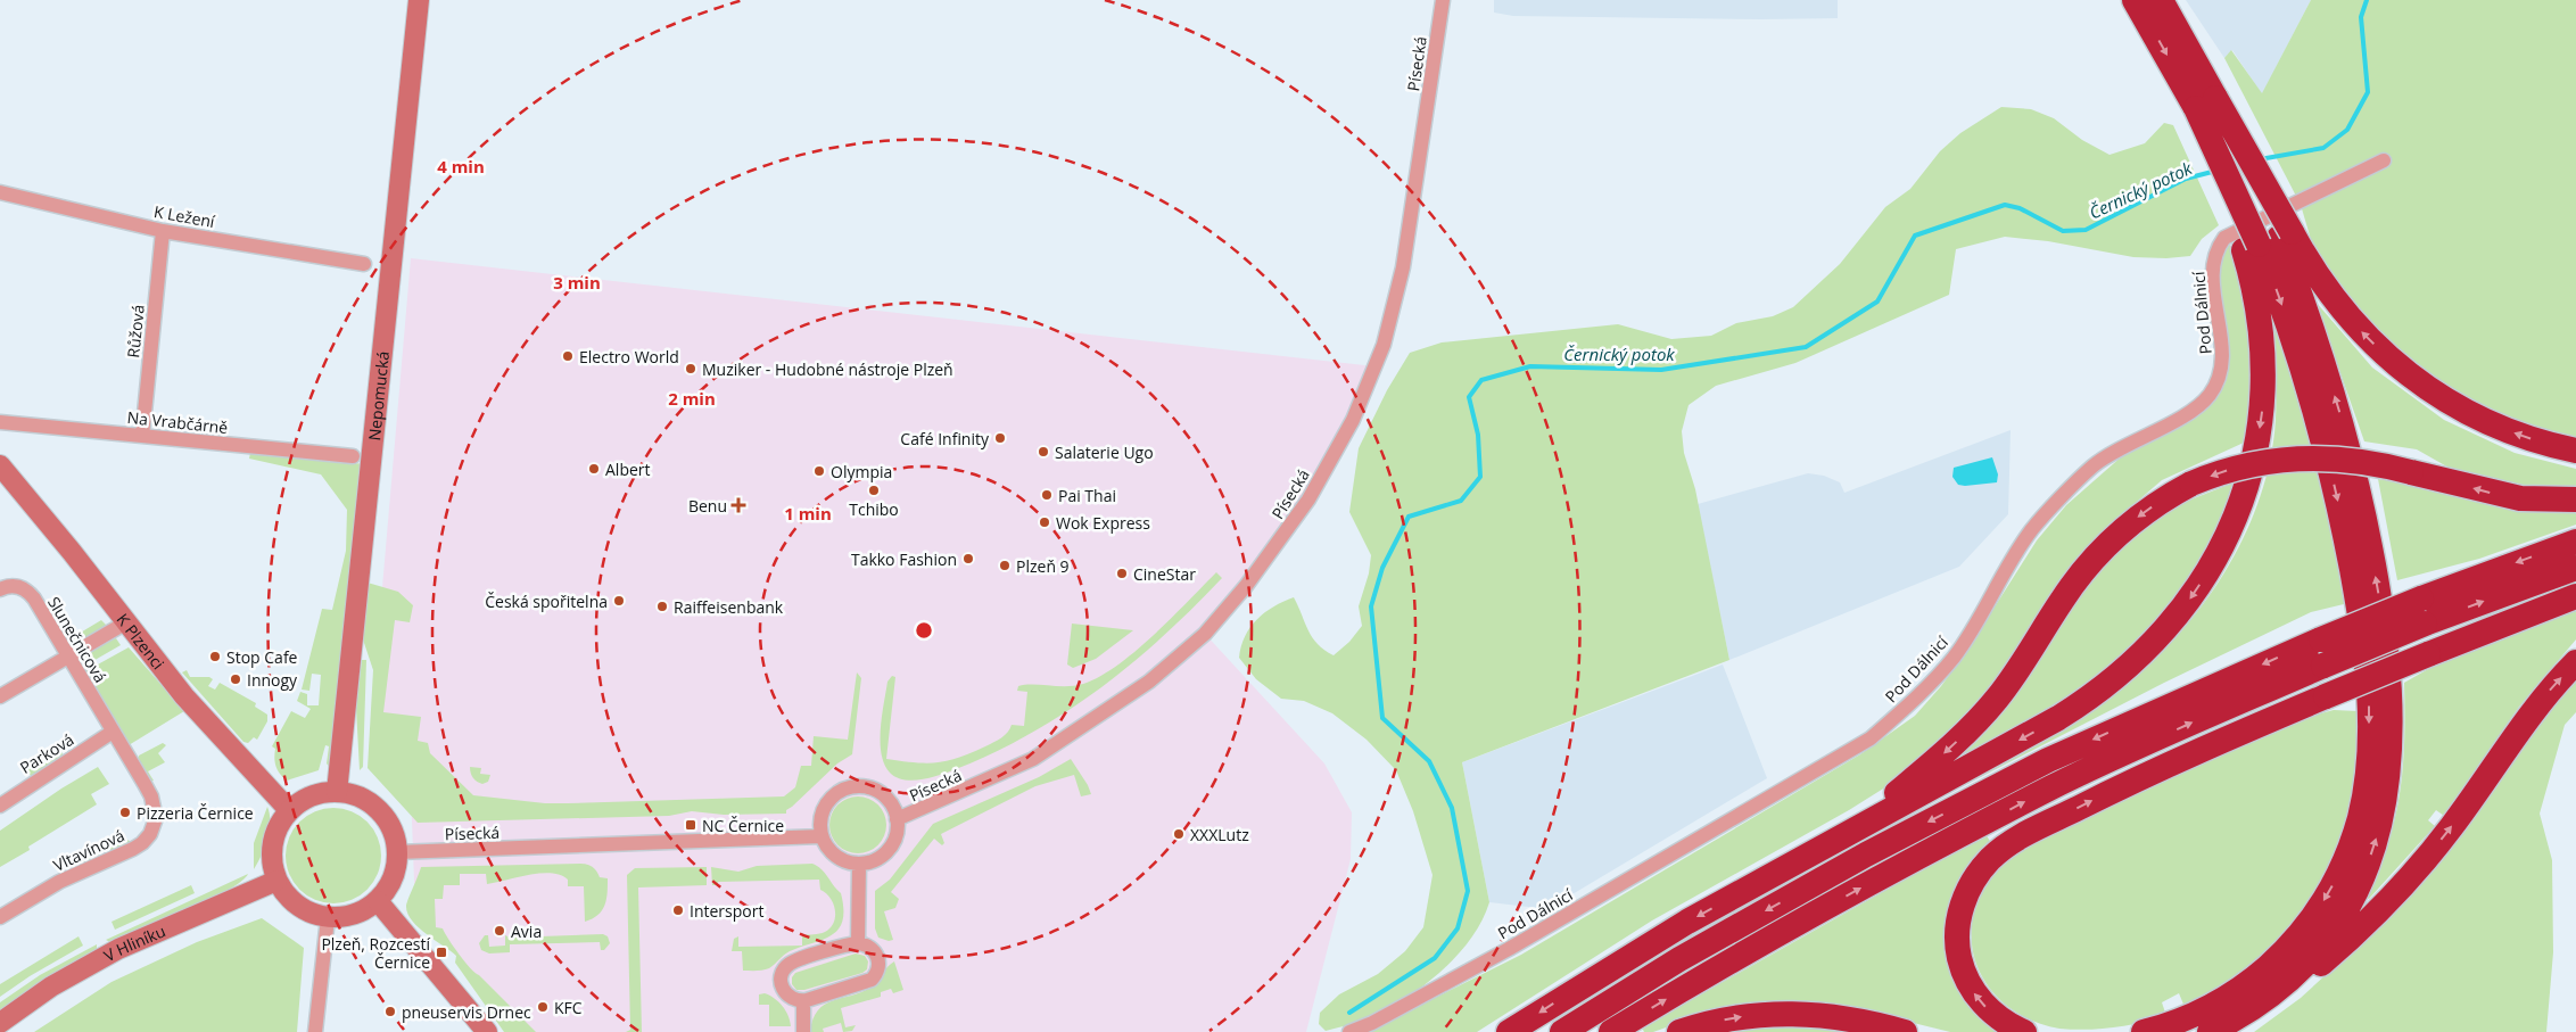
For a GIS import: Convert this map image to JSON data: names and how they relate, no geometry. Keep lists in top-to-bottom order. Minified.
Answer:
{"streets":{"street":["Písecká","K Ležení","Pod Dálnicí","Růžová","Nepomucká","Na Vrabčárně","Slunečnicová","K Plzenci","Parková","Vltavínová","V Hliníku"]},"crossings":[["Písecká","Nepomucká"],["Písecká","K Plzenci"],["Písecká","V Hliníku"],["K Ležení","Růžová"],["Růžová","Na Vrabčárně"],["Nepomucká","K Plzenci"],["Nepomucká","V Hliníku"],["Slunečnicová","Parková"],["Slunečnicová","Vltavínová"],["K Plzenci","V Hliníku"],["Parková","Vltavínová"]],"water":["Černický potok"],"places":{"other":["Electro World","Muziker - Hudobné nástroje Plzeň","Café Infinity","Salaterie Ugo","Albert","Olympia","Tchibo","Pai Thai","Wok Express","Takko Fashion","Plzeň 9","CineStar","Česká spořitelna","Raiffeisenbank","Stop Cafe","Innogy","Pizzeria Černice","XXXLutz","Intersport","Avia","KFC","pneuservis Drnec"],"health":["Benu"],"transit":["NC Černice","Plzeň, Rozcestí Černice"]},"rings":["4 min","3 min","2 min","1 min"]}
